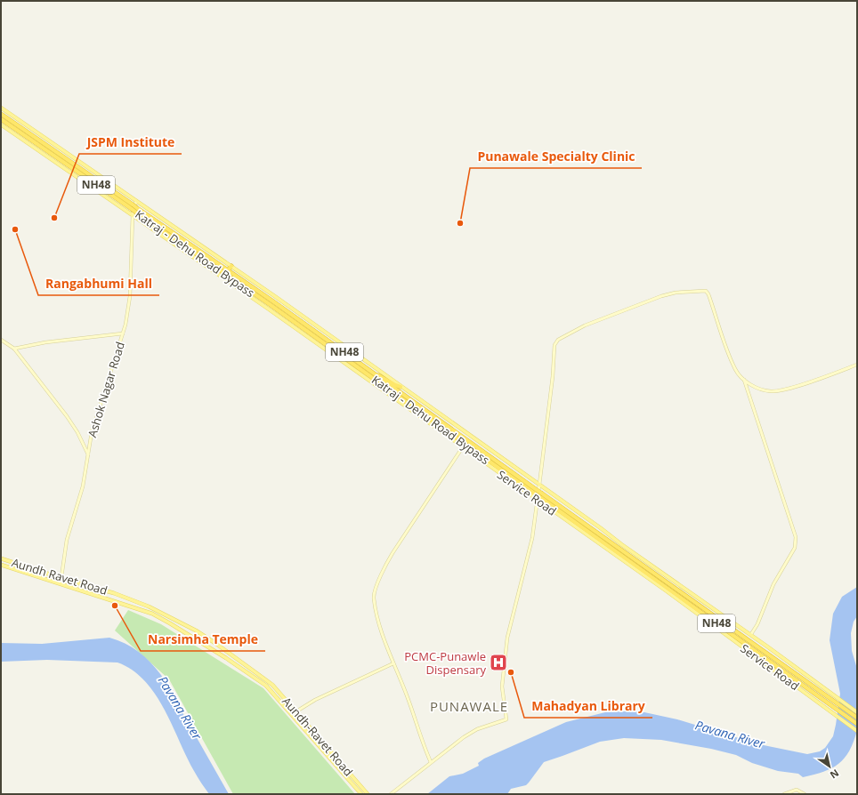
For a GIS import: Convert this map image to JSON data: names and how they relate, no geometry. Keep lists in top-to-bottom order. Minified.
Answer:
{"streets":{"highway":["NH48","Katraj - Dehu Road Bypass"],"main road":["Service Road","Aundh Ravet Road","Aundh-Ravet Road"],"street":["Ashok Nagar Road"]},"crossings":[["Katraj - Dehu Road Bypass","Service Road"],["Ashok Nagar Road","Service Road"],["Ashok Nagar Road","Aundh Ravet Road"],["Aundh Ravet Road","Aundh-Ravet Road"]],"districts":["PUNAWALE"],"water":["Pavana River"],"places":{"other":["JSPM Institute","Punawale Specialty Clinic","Rangabhumi Hall","Narsimha Temple","Mahadyan Library"],"hospital":["PCMC-Punawle Dispensary"]},"north":"bottom right"}
